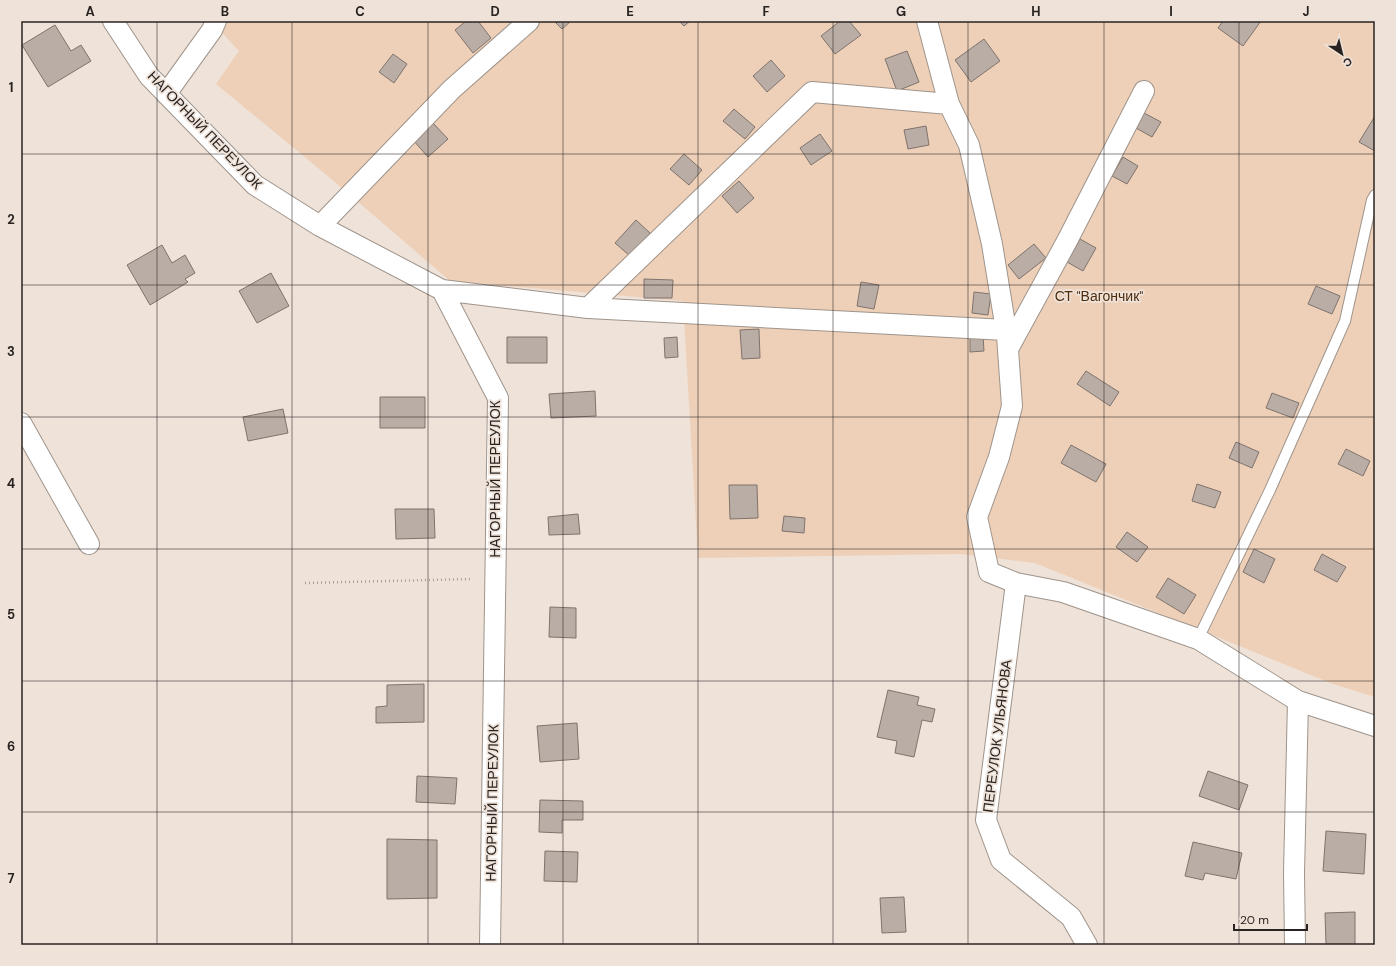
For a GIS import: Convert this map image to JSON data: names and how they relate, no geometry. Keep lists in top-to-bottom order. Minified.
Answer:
{"streets":{"street":["НАГОРНЫЙ ПЕРЕУЛОК","ПЕРЕУЛОК УЛЬЯНОВА"]},"parks":["СТ \"Вагончик\""],"scale_bar":"20 m","north":"bottom right","grid":{"columns":["A","B","C","D","E","F","G","H","I","J"],"rows":["1","2","3","4","5","6","7"]}}
